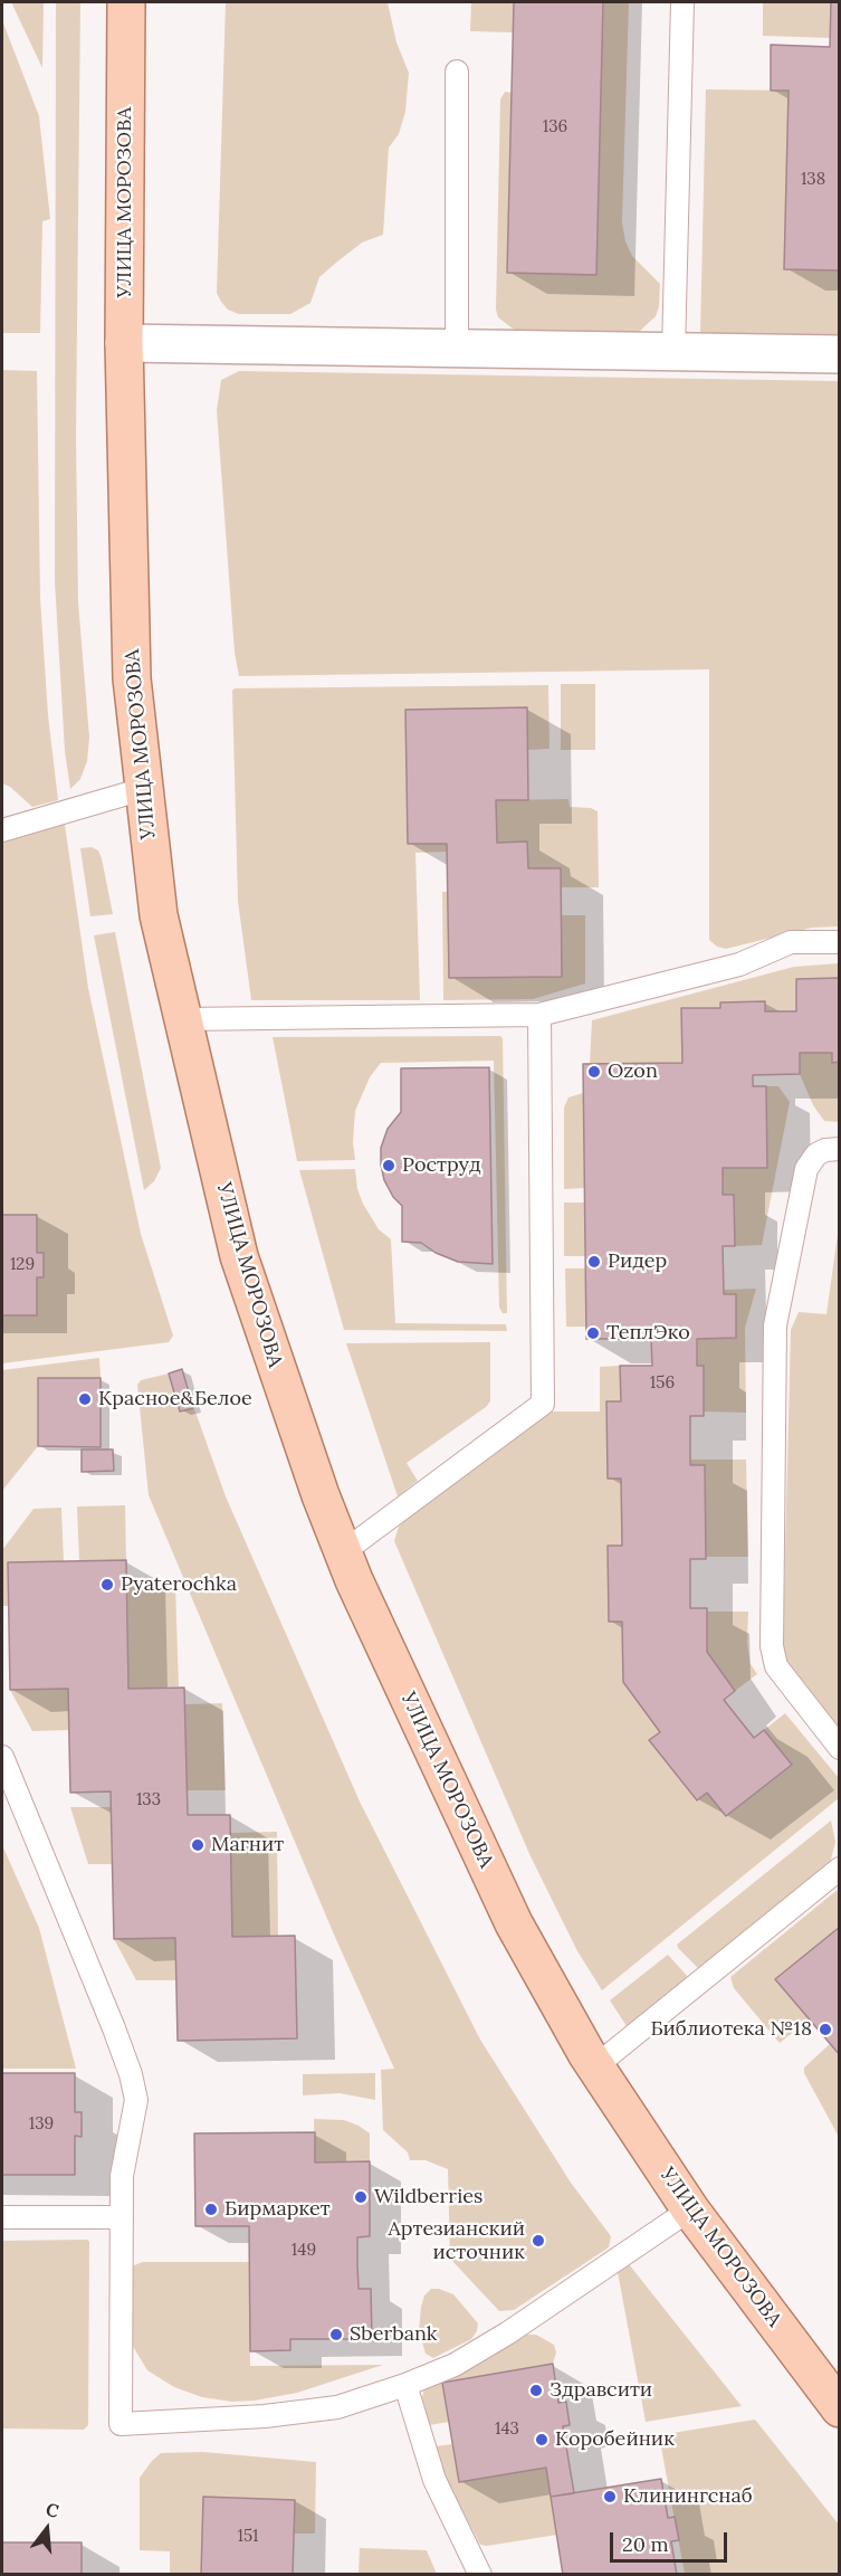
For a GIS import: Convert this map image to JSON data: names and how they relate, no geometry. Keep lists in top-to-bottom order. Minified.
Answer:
{"streets":{"main road":["УЛИЦА МОРОЗОВА"]},"places":["Ozon","Роструд","Ридер","ТеплЭко","Красное&Белое","Pyaterochka","Магнит","Библиотека №18","Wildberries","Бирмаркет","Артезианский источник","Sberbank","Здравсити","Коробейник","Клинингснаб"],"house_numbers":["136","138","129","156","133","139","149","143","151"],"scale_bar":"20 m","north":"top"}
